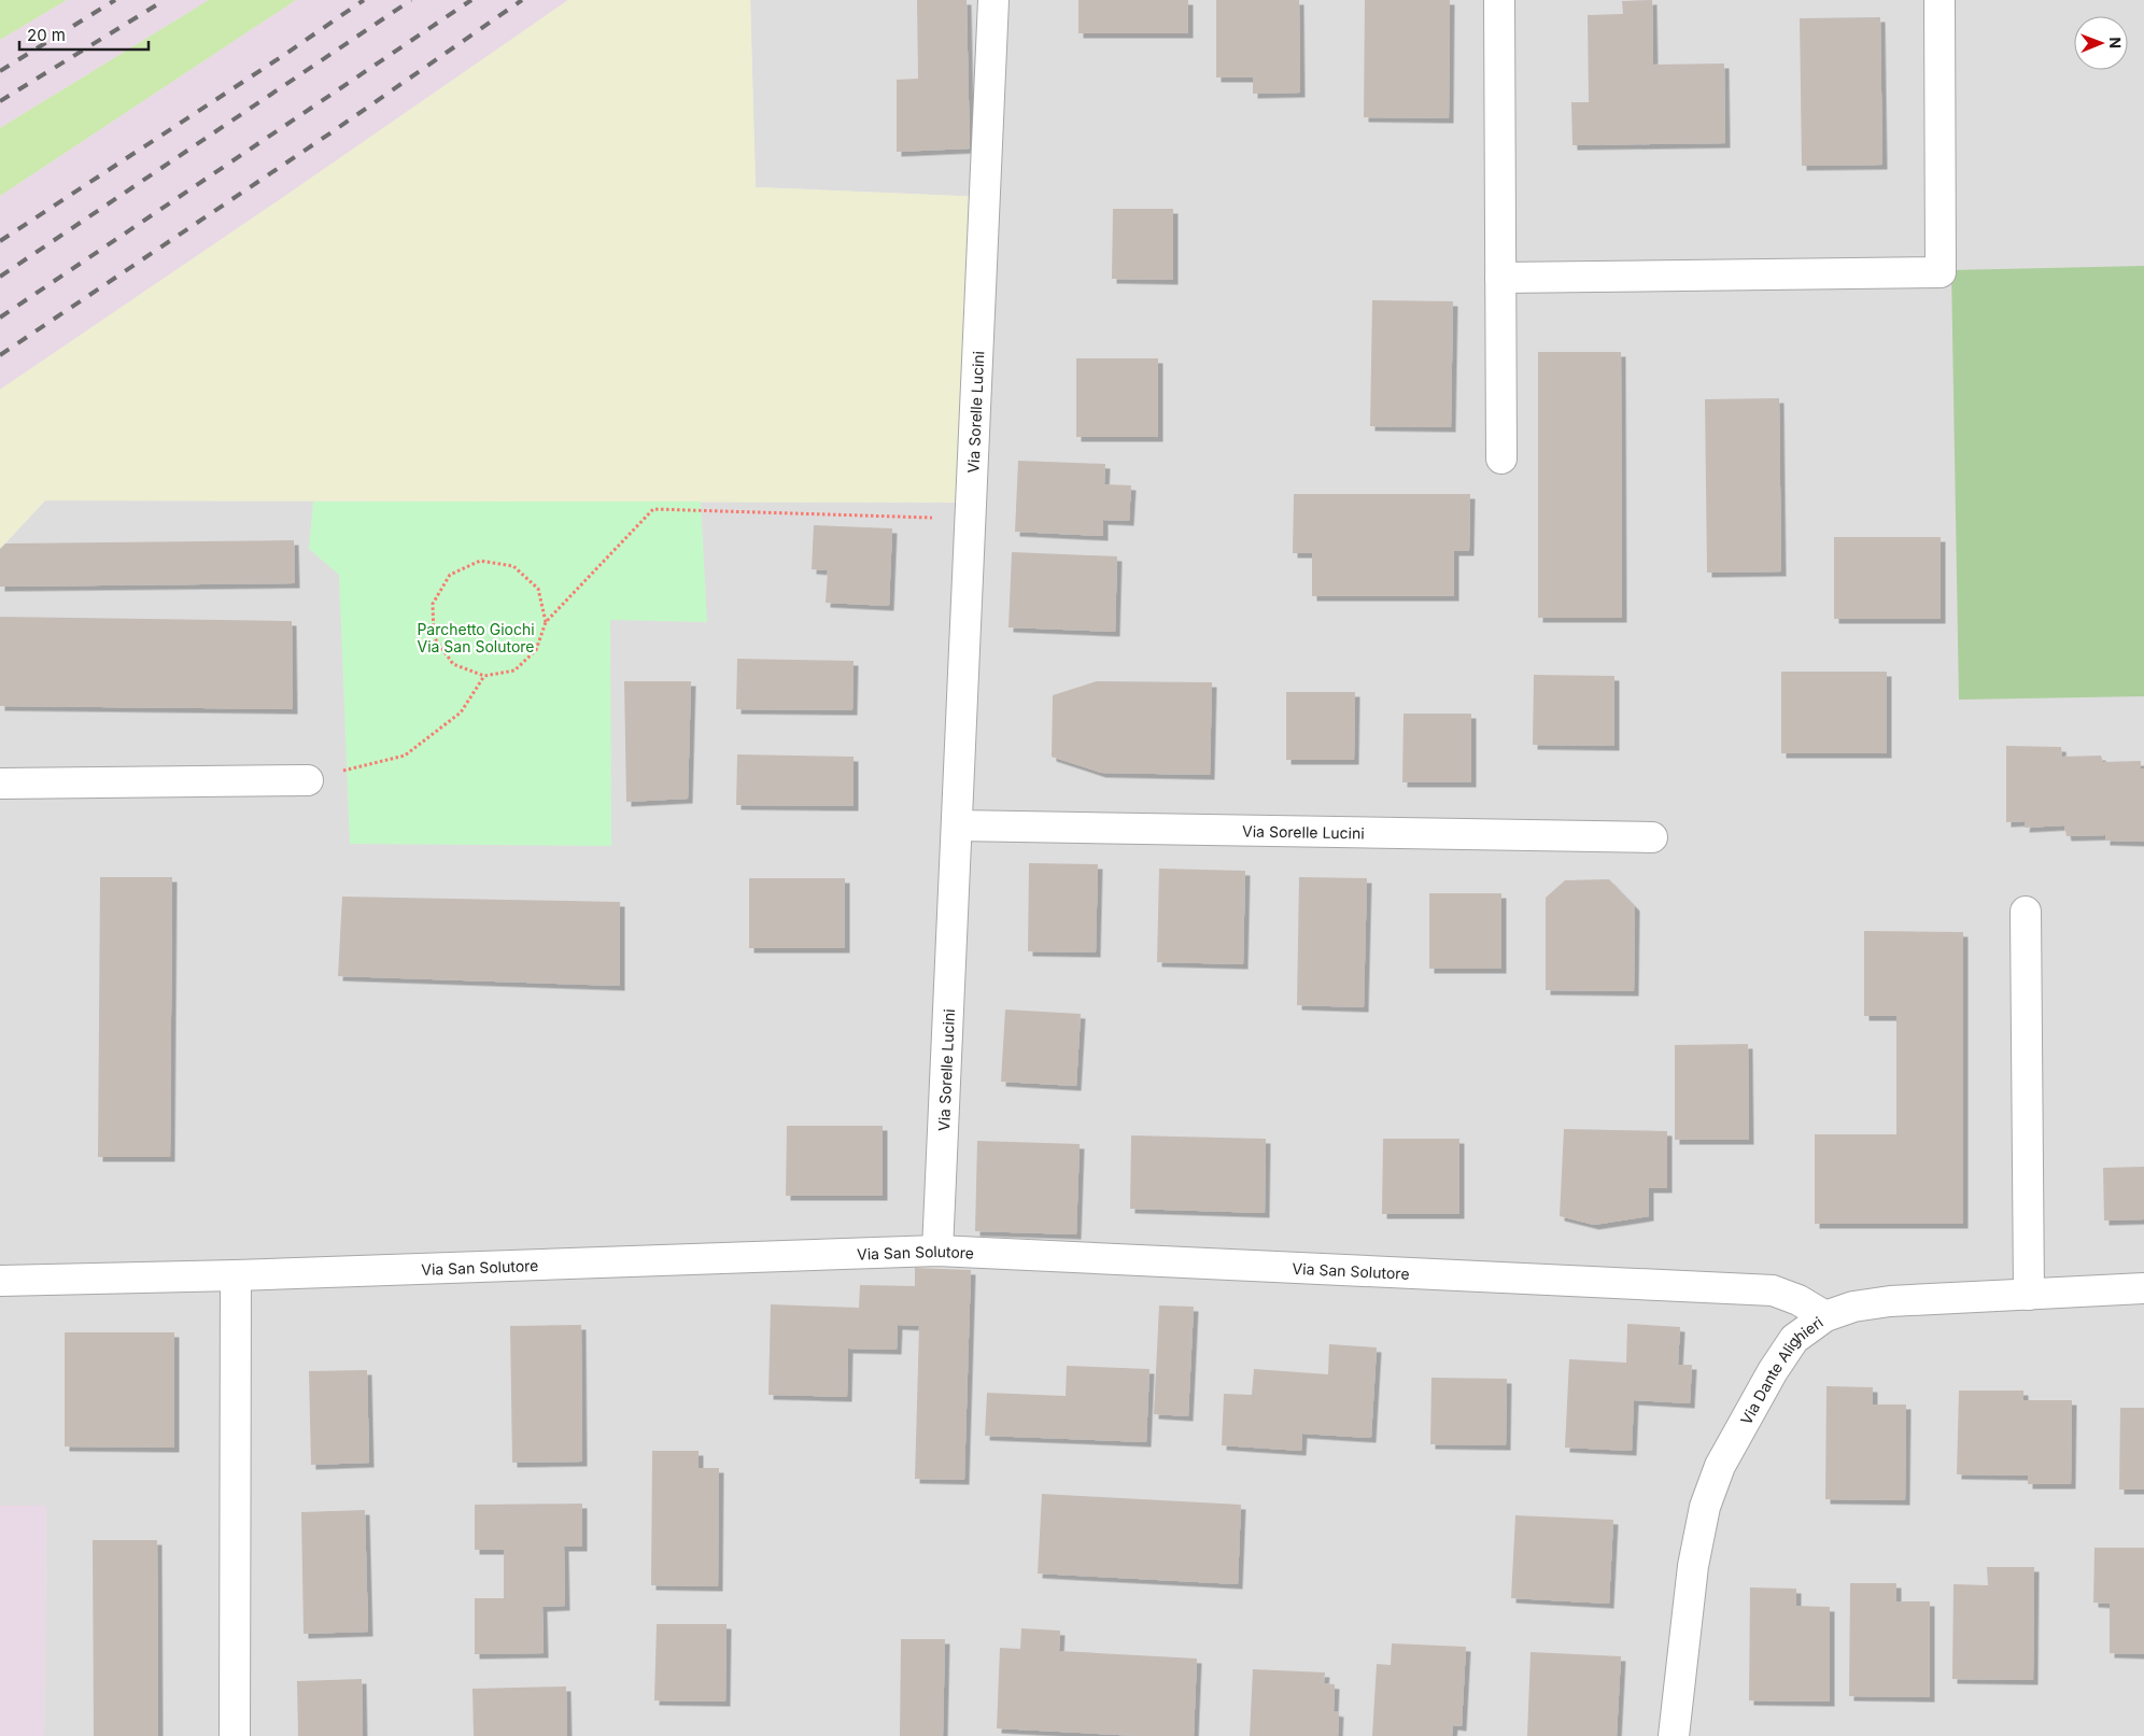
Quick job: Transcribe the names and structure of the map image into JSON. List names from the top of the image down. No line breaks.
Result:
{"streets":{"street":["Via Sorelle Lucini","Via San Solutore","Via Dante Alighieri"]},"crossings":[["Via Sorelle Lucini","Via San Solutore"],["Via San Solutore","Via Dante Alighieri"]],"parks":["Parchetto Giochi Via San Solutore"],"scale_bar":"20 m","north":"right"}
